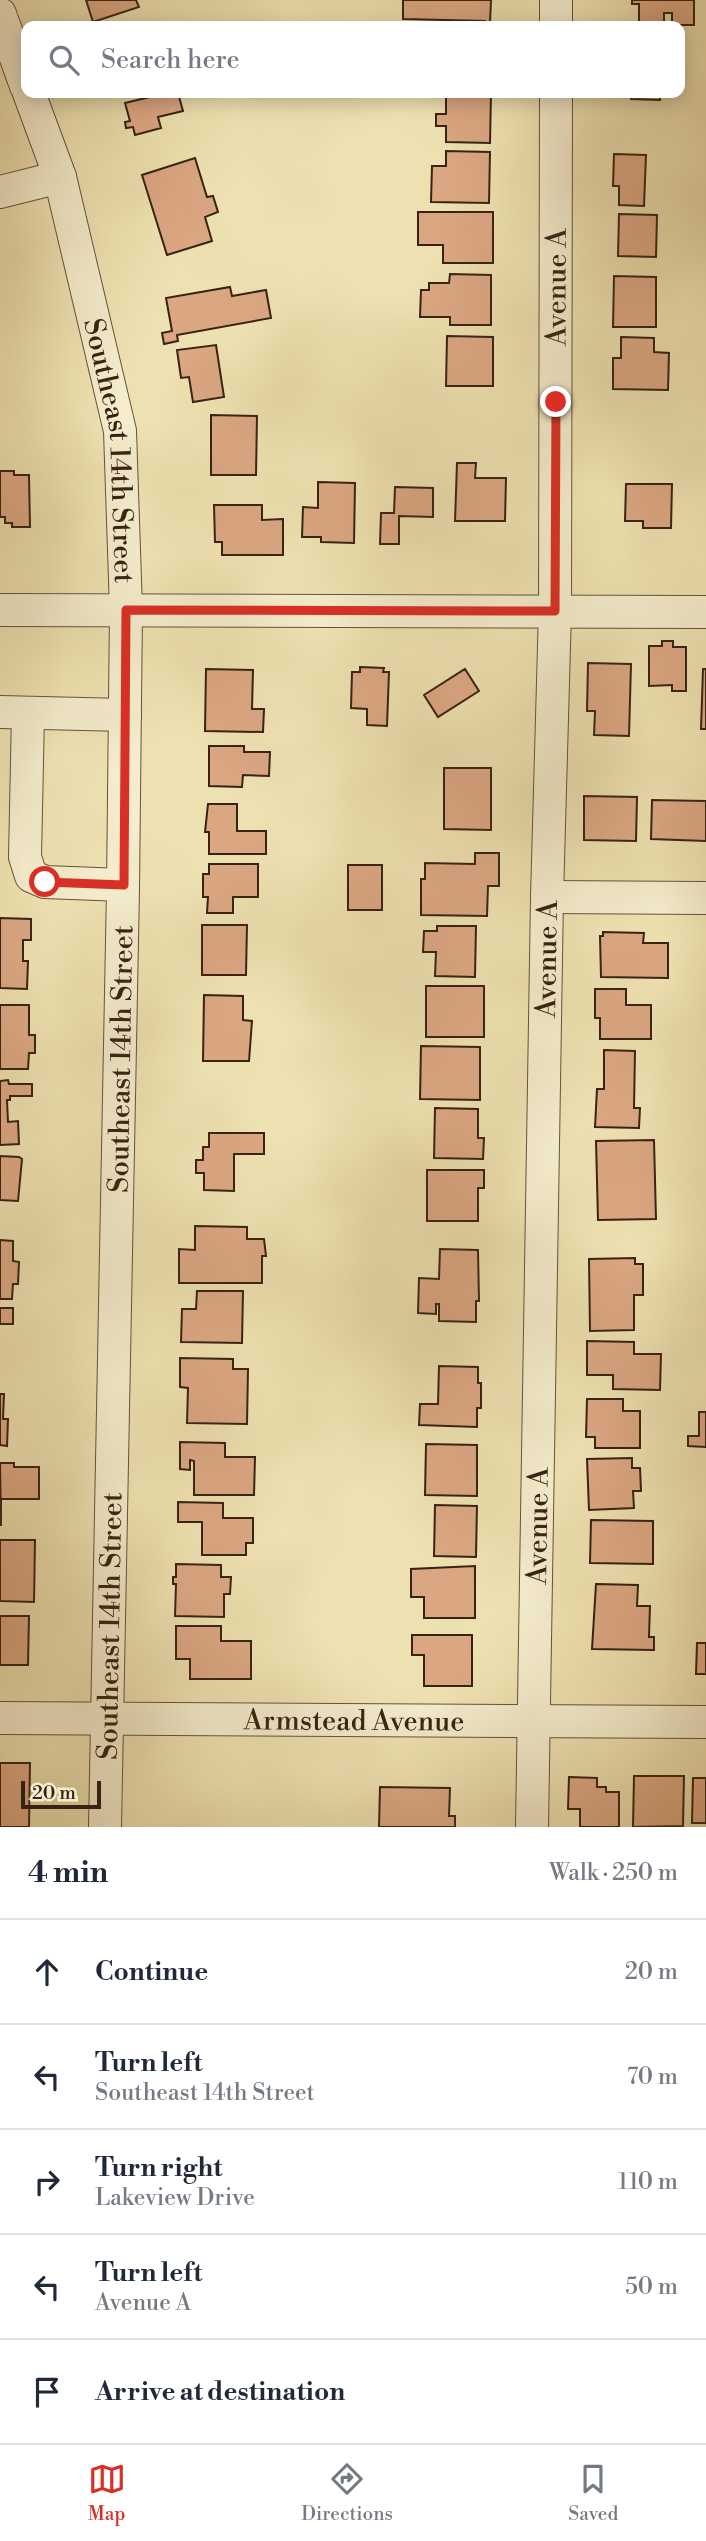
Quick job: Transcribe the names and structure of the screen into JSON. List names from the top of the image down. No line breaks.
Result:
{"streets":{"street":["Avenue A","Southeast 14th Street","Armstead Avenue"]},"crossings":[["Avenue A","Armstead Avenue"],["Southeast 14th Street","Armstead Avenue"]],"scale_bar":"20 m","page":{"search":"Search here","scale":"20 m","heading":["4 min","Walk · 250 m"],"list":[["Continue","20 m"],["Turn left","Southeast 14th Street","70 m"],["Turn right","Lakeview Drive","110 m"],["Turn left","Avenue A","50 m"],"Arrive at destination"],"nav":["Map","Directions","Saved"]}}
